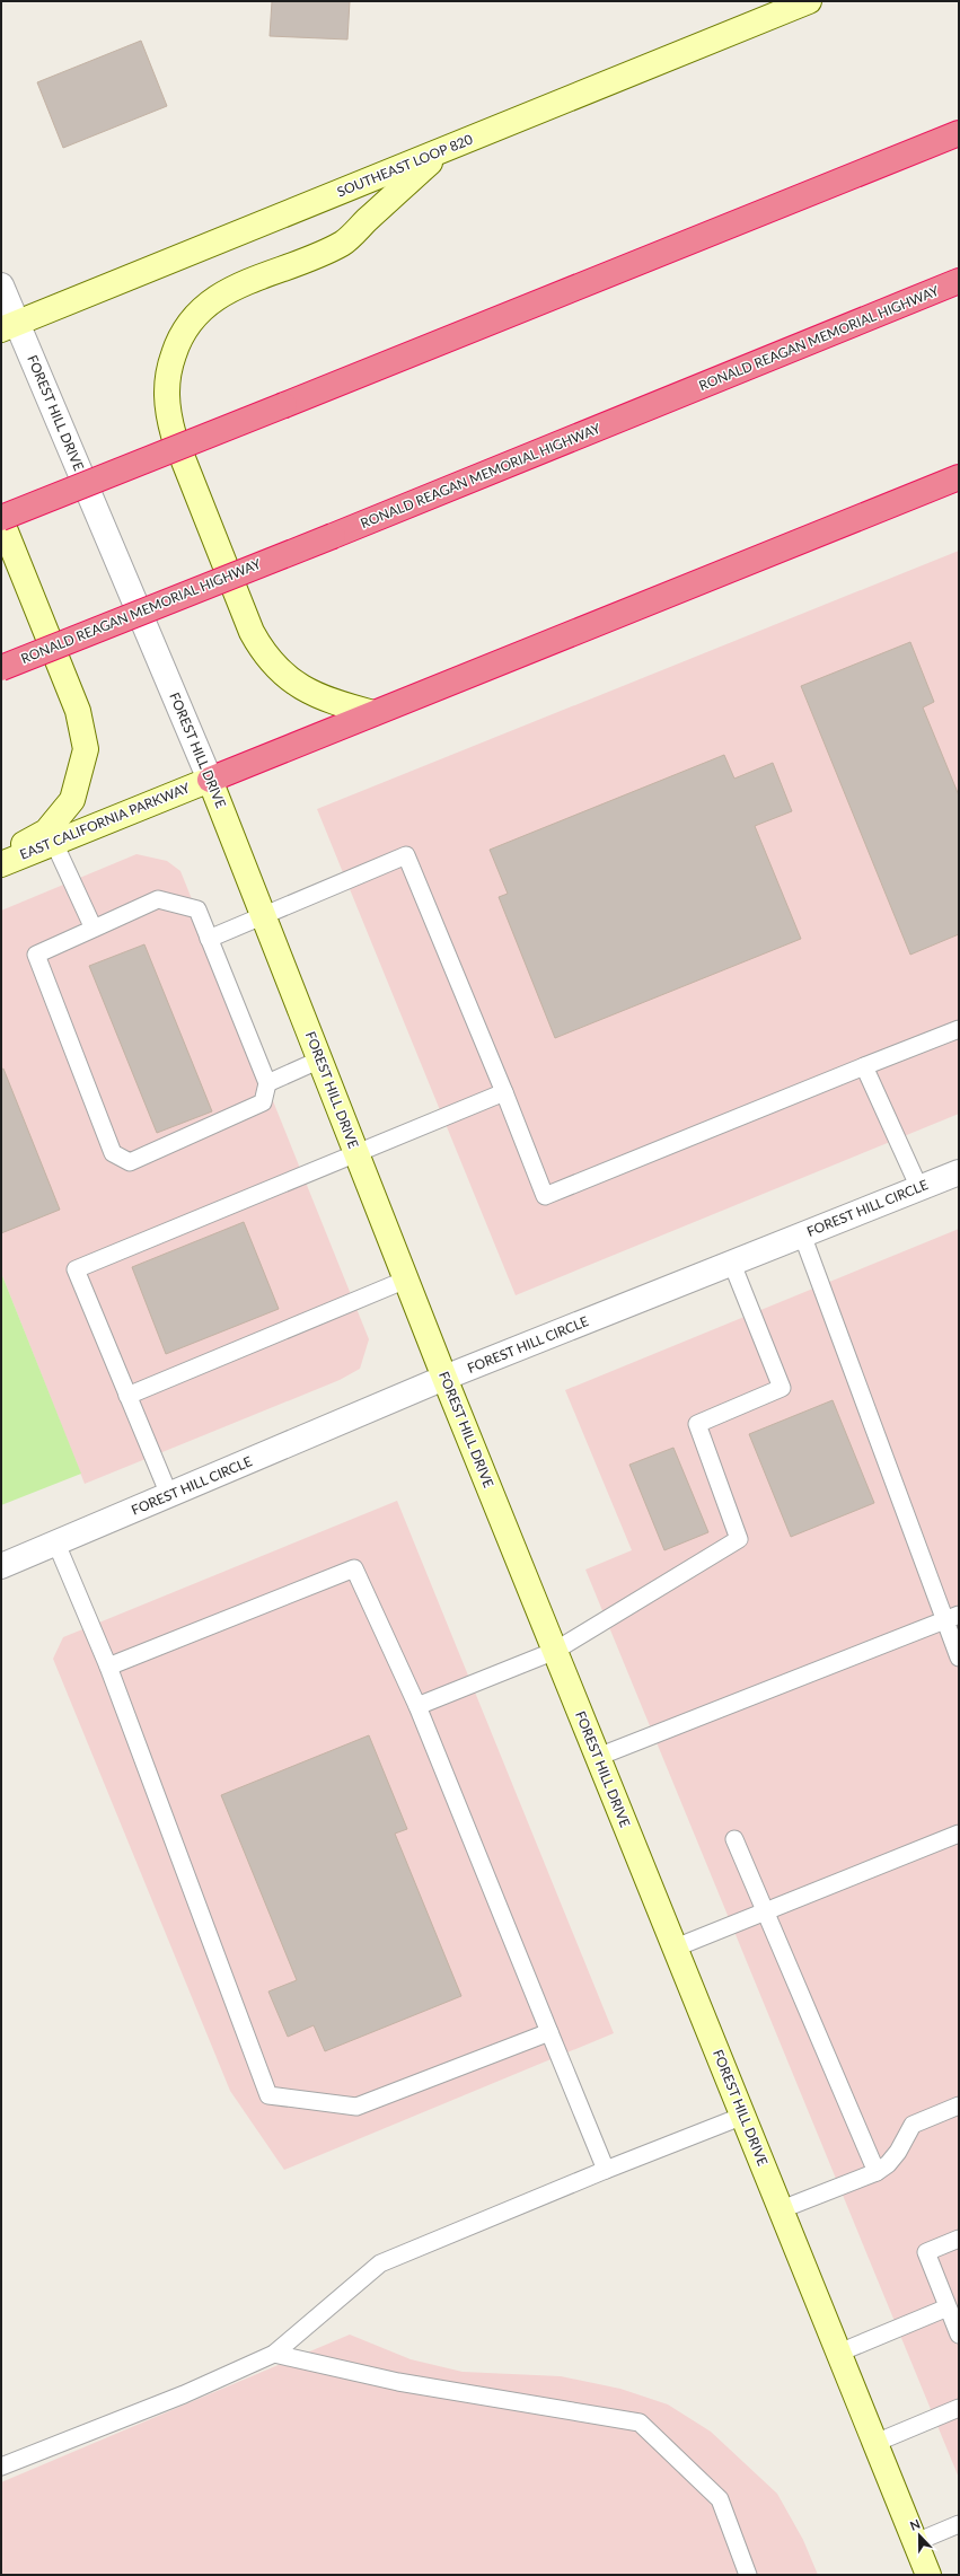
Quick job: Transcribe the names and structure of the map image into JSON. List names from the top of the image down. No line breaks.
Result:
{"streets":{"highway":["RONALD REAGAN MEMORIAL HIGHWAY"],"main road":["SOUTHEAST LOOP 820","FOREST HILL DRIVE","EAST CALIFORNIA PARKWAY"],"street":["FOREST HILL CIRCLE"]},"crossings":[["SOUTHEAST LOOP 820","FOREST HILL DRIVE"],["FOREST HILL DRIVE","EAST CALIFORNIA PARKWAY"],["FOREST HILL DRIVE","FOREST HILL CIRCLE"]],"north":"top"}
